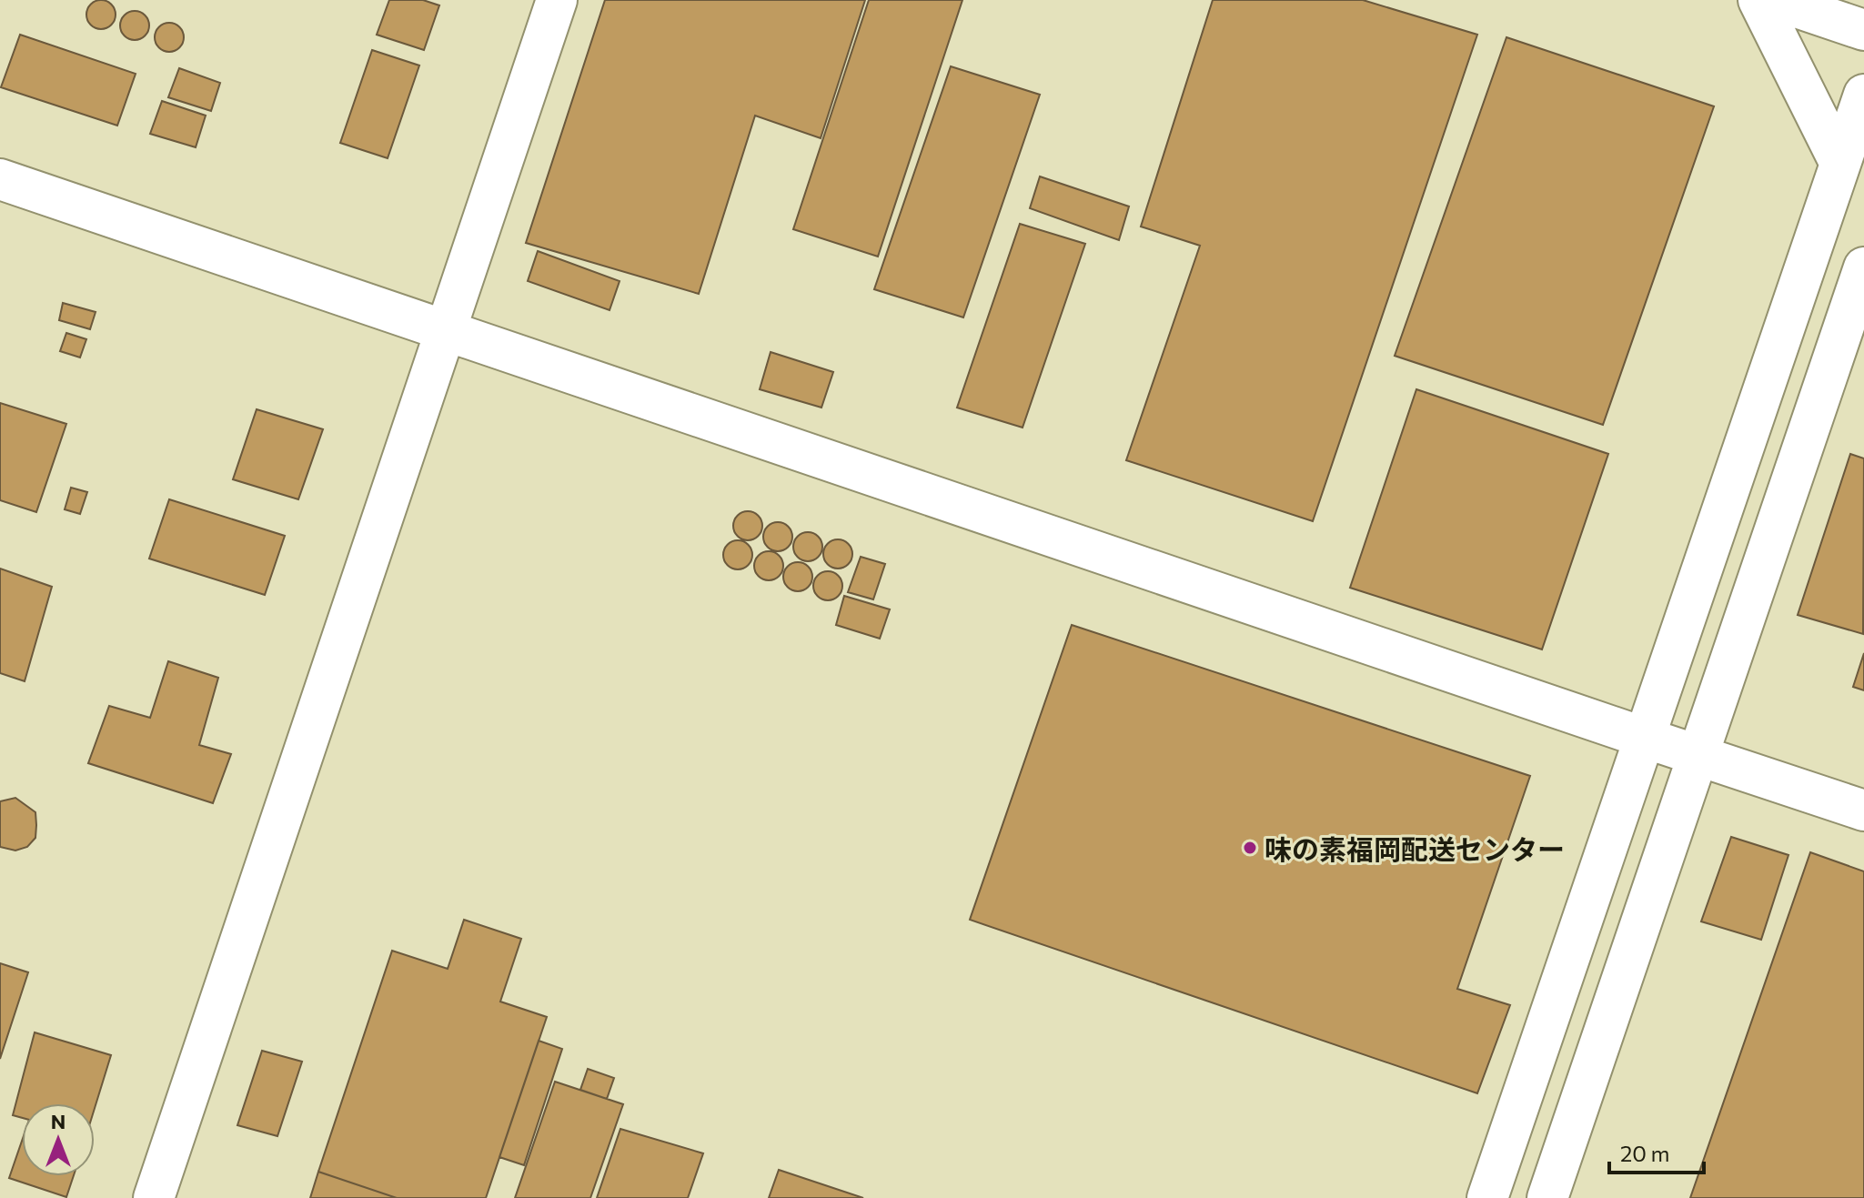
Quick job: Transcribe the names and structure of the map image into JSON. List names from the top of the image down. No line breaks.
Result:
{"places":["味の素福岡配送センター"],"scale_bar":"20 m","north":"top"}
